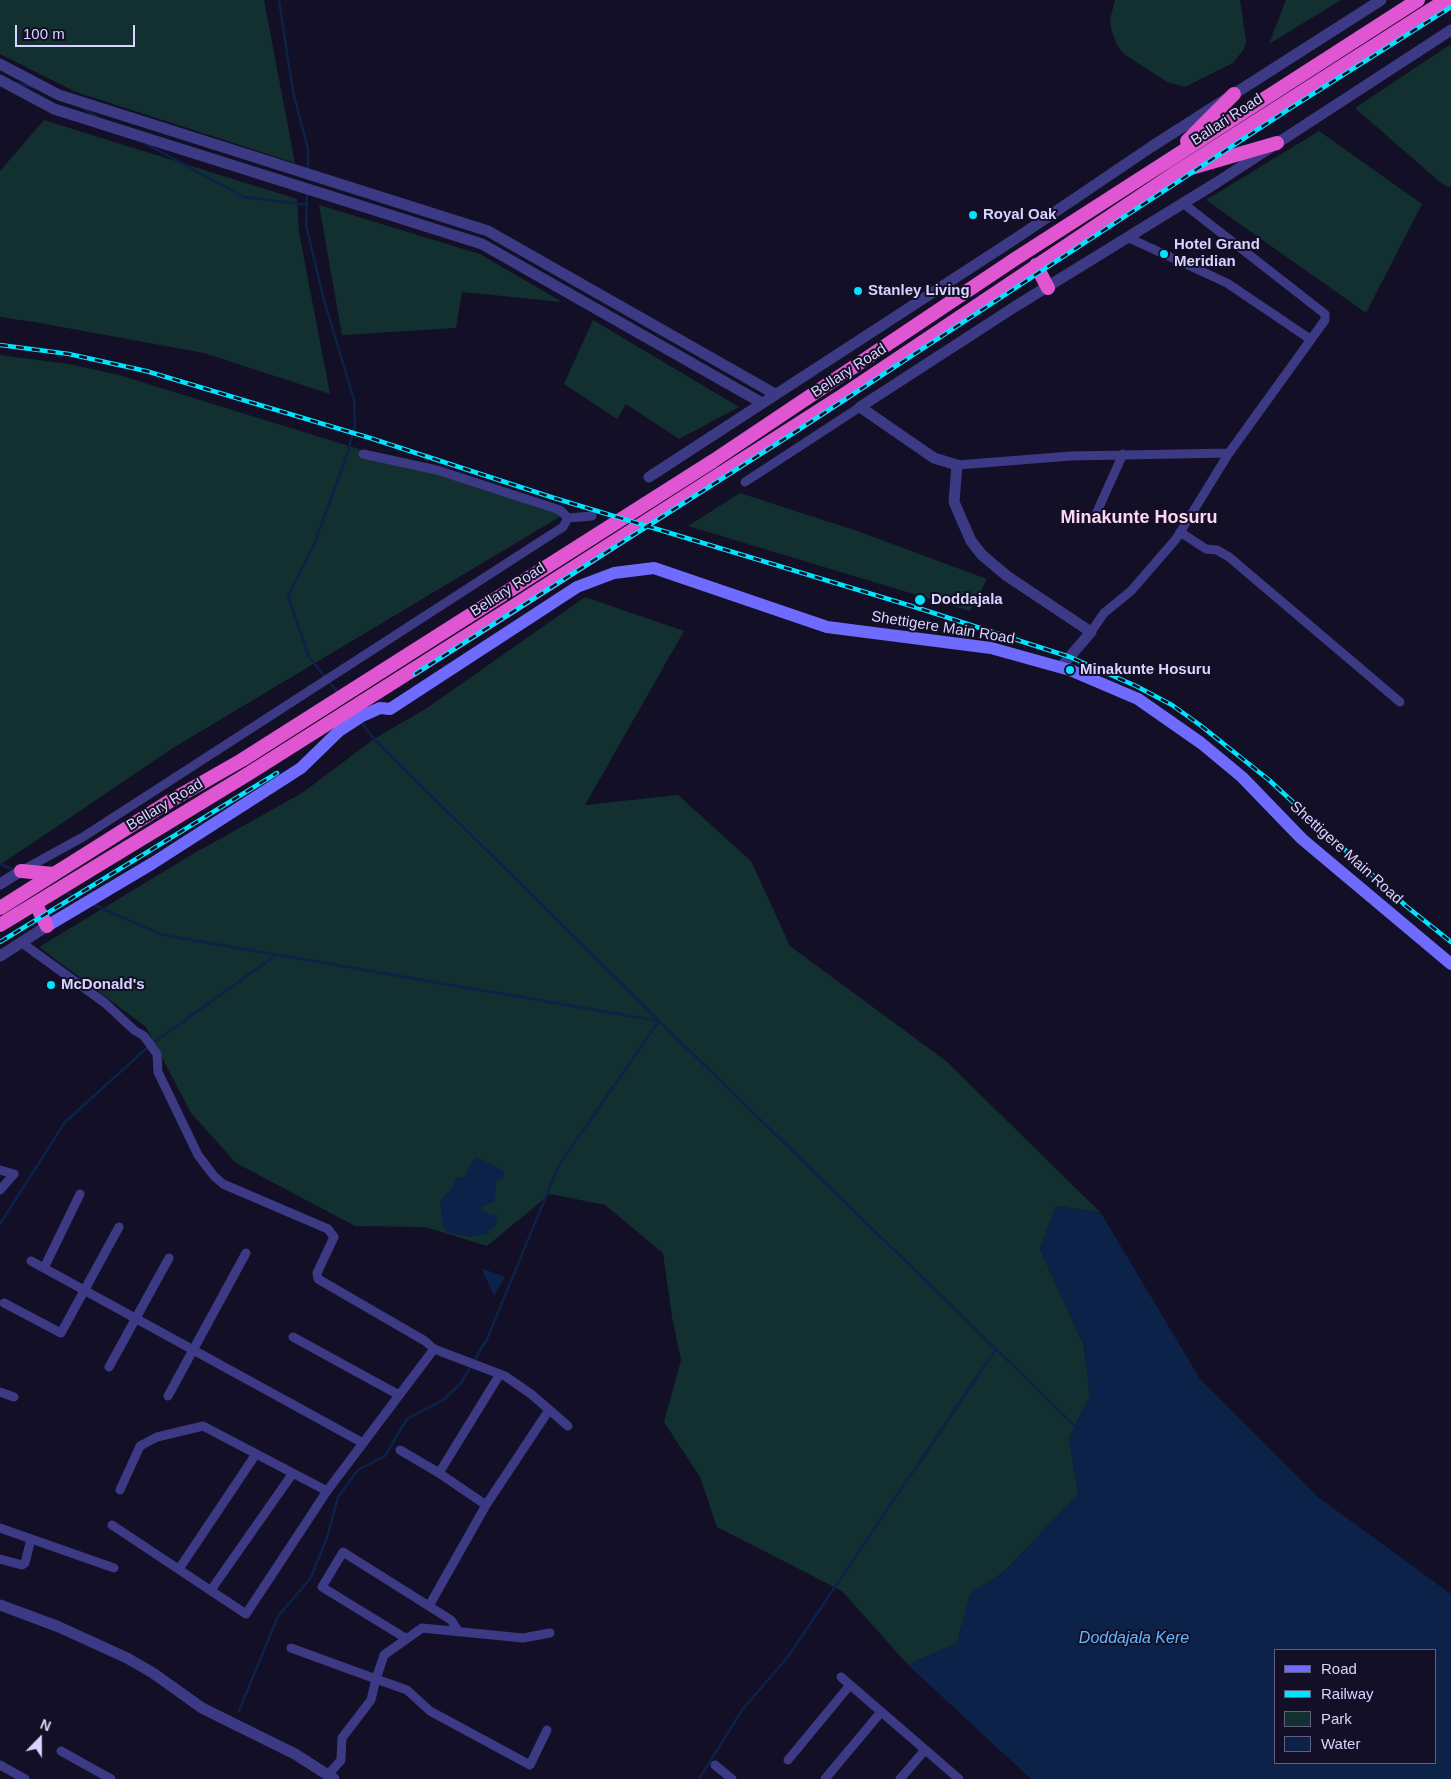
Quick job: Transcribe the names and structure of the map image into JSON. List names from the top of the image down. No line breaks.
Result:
{"streets":{"highway":["Ballari Road","Bellary Road"],"main road":["Shettigere Main Road"]},"crossings":[["Ballari Road","Bellary Road"]],"districts":["Minakunte Hosuru"],"water":["Doddajala Kere"],"places":["Royal Oak","Hotel Grand Meridian","Stanley Living","Doddajala","Minakunte Hosuru","McDonald's"],"legend":["Road","Railway","Park","Water"],"scale_bar":"100 m","north":"top"}
